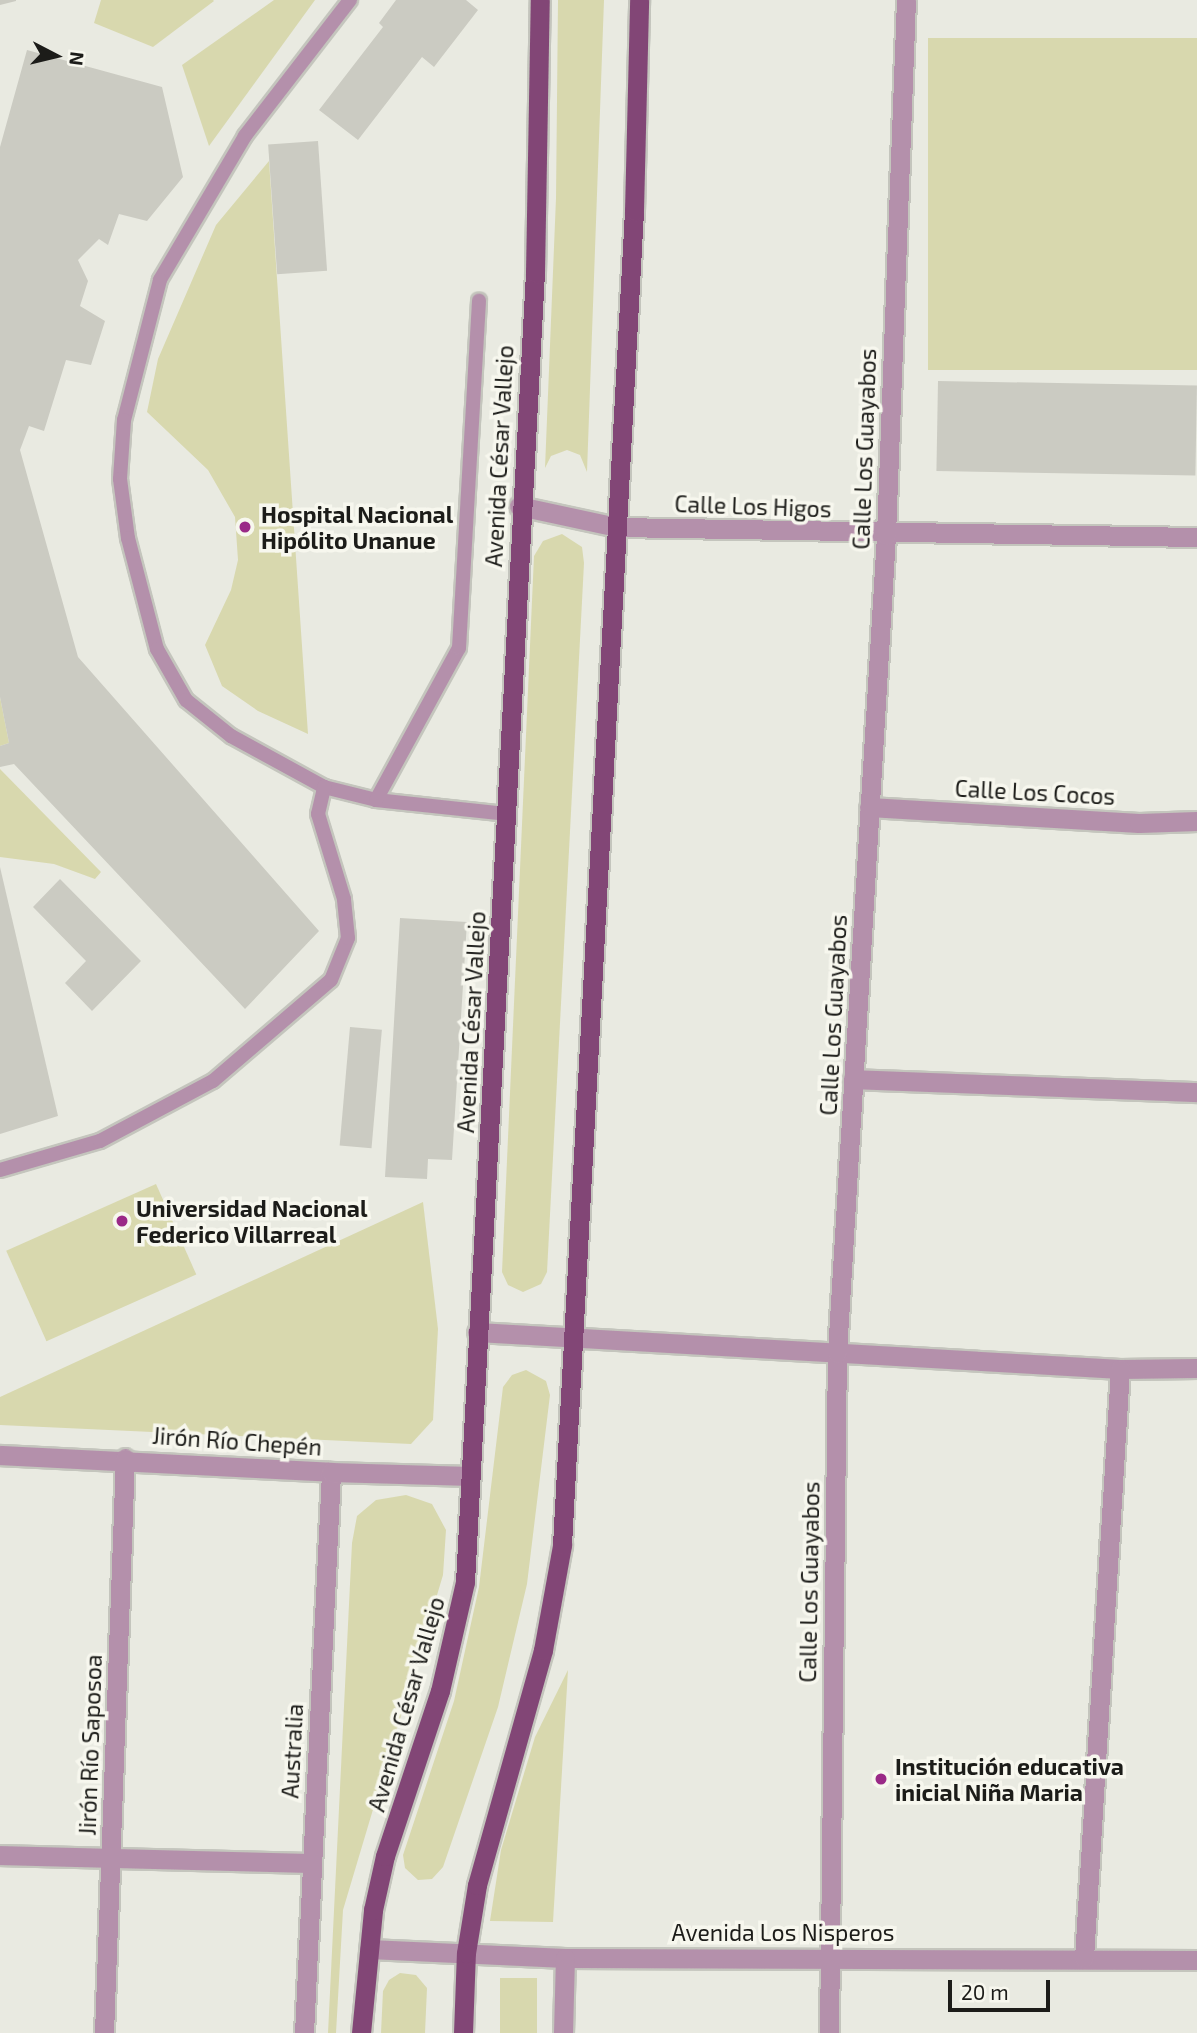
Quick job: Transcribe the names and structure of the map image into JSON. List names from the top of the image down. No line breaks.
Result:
{"streets":{"main road":["Avenida César Vallejo"],"street":["Calle Los Guayabos","Calle Los Higos","Calle Los Cocos","Jirón Río Chepén","Jirón Río Saposoa","Australia","Avenida Los Nisperos"]},"crossings":[["Calle Los Guayabos","Calle Los Higos"],["Calle Los Guayabos","Calle Los Cocos"],["Calle Los Guayabos","Avenida Los Nisperos"],["Avenida César Vallejo","Calle Los Higos"],["Avenida César Vallejo","Jirón Río Chepén"],["Avenida César Vallejo","Avenida Los Nisperos"],["Jirón Río Chepén","Jirón Río Saposoa"],["Jirón Río Chepén","Australia"]],"places":["Hospital Nacional Hipólito Unanue","Universidad Nacional Federico Villarreal","Institución educativa inicial Niña Maria"],"scale_bar":"20 m","north":"right"}
